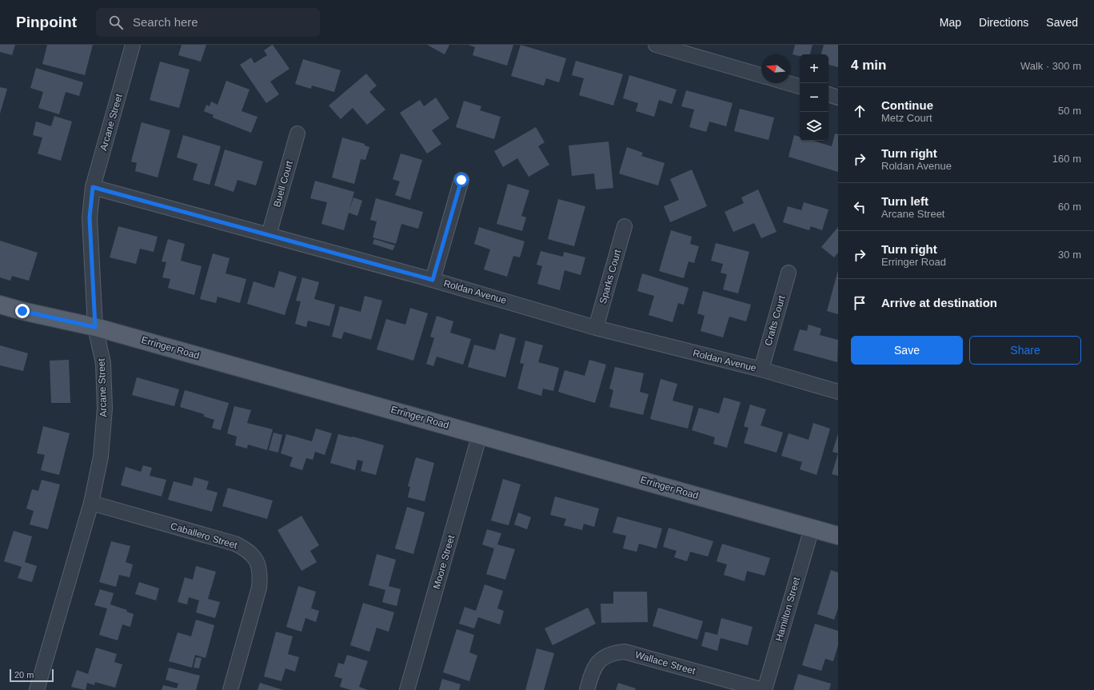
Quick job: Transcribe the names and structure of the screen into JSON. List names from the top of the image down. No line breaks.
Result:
{"streets":{"main road":["Erringer Road"],"street":["Arcane Street","Buell Court","Sparks Court","Roldan Avenue","Crafts Court","Caballero Street","Moore Street","Hamilton Street","Wallace Street"]},"crossings":[["Arcane Street","Roldan Avenue"],["Arcane Street","Erringer Road"],["Arcane Street","Caballero Street"],["Buell Court","Roldan Avenue"],["Sparks Court","Roldan Avenue"],["Roldan Avenue","Crafts Court"],["Erringer Road","Moore Street"],["Erringer Road","Hamilton Street"],["Hamilton Street","Wallace Street"]],"scale_bar":"20 m","north":"left","page":{"header":"Pinpoint","search":"Search here","nav":["Map","Directions","Saved"],"heading":["4 min","Walk · 300 m"],"map_buttons":["+","−"],"list":[["Continue","Metz Court","50 m"],["Turn right","Roldan Avenue","160 m"],["Turn left","Arcane Street","60 m"],["Turn right","Erringer Road","30 m"],"Arrive at destination"],"buttons":["Save","Share"],"scale":"20 m"}}
